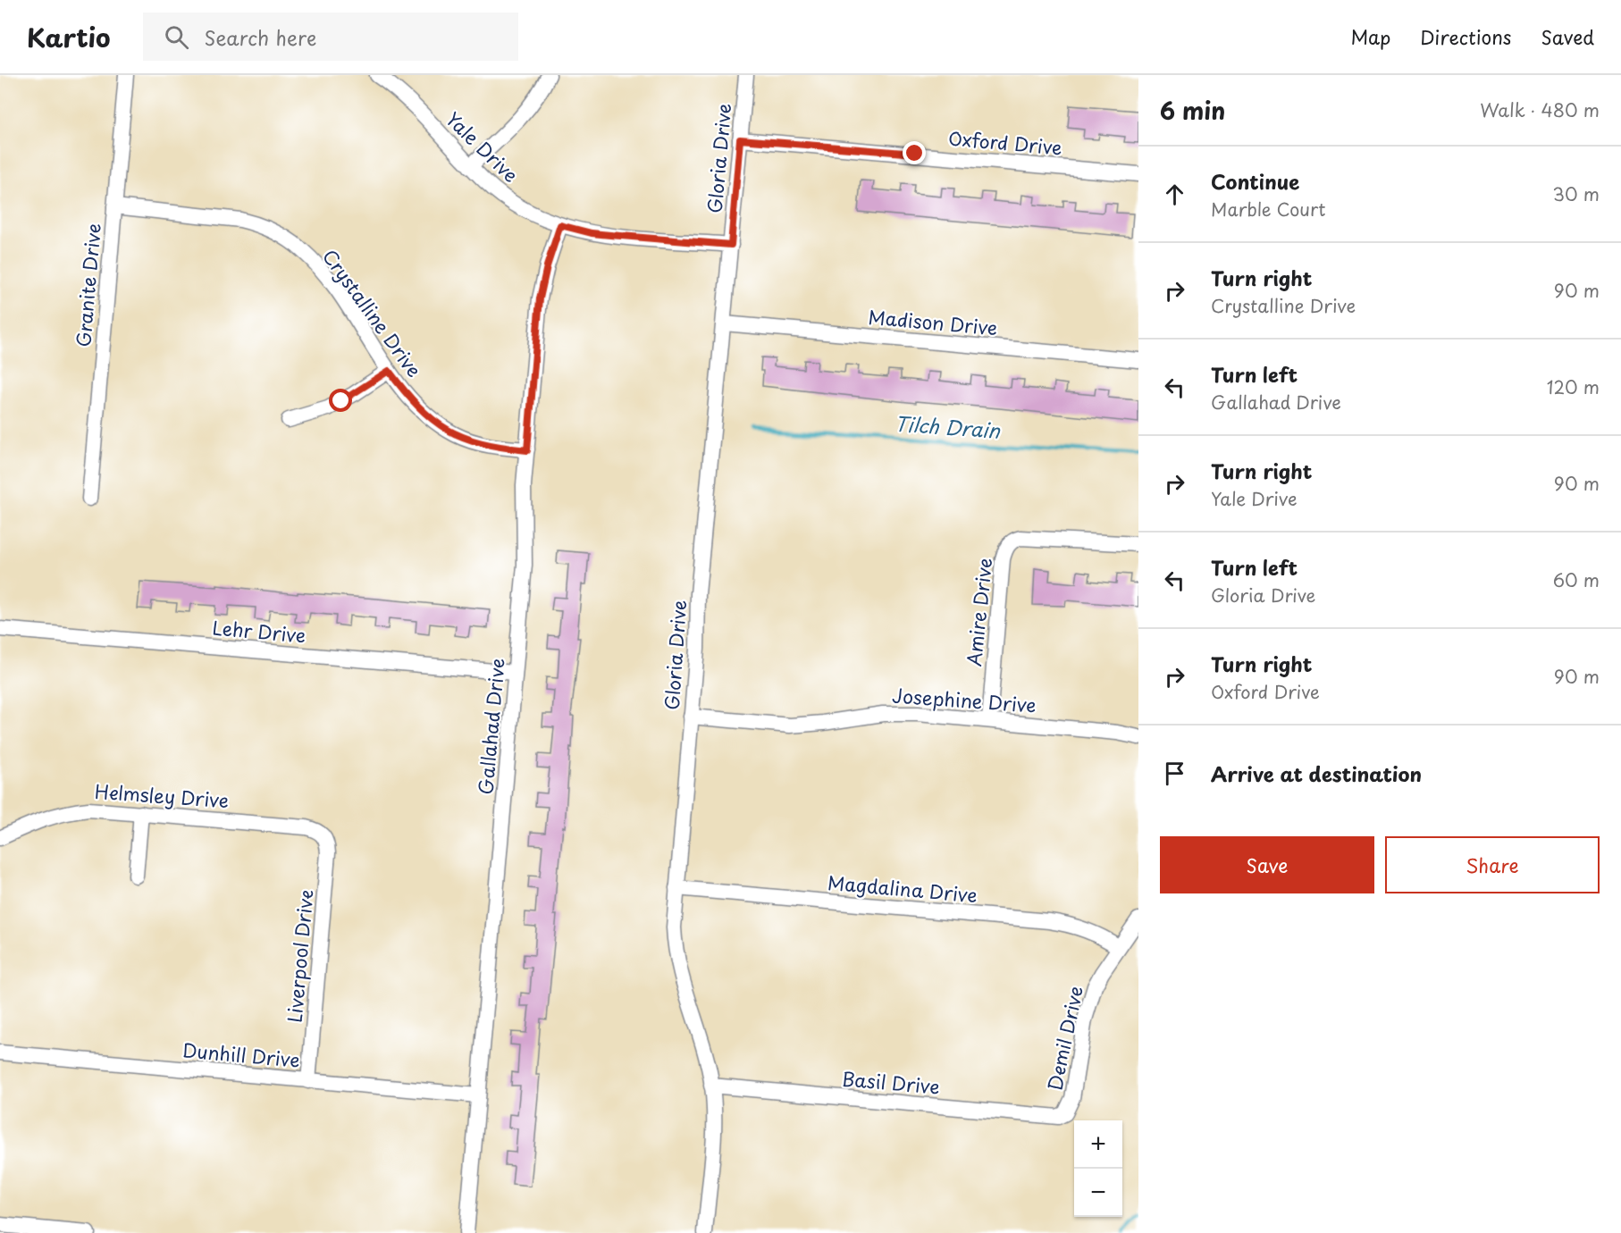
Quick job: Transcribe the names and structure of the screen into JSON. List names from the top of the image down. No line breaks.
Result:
{"streets":{"street":["Oxford Drive","Yale Drive","Gloria Drive","Granite Drive","Crystalline Drive","Madison Drive","Amire Drive","Lehr Drive","Josephine Drive","Gallahad Drive","Helmsley Drive","Magdalina Drive","Liverpool Drive","Demil Drive","Dunhill Drive","Basil Drive"]},"crossings":[["Oxford Drive","Gloria Drive"],["Yale Drive","Gloria Drive"],["Yale Drive","Gallahad Drive"],["Gloria Drive","Madison Drive"],["Gloria Drive","Josephine Drive"],["Gloria Drive","Magdalina Drive"],["Gloria Drive","Basil Drive"],["Granite Drive","Crystalline Drive"],["Crystalline Drive","Gallahad Drive"],["Amire Drive","Josephine Drive"],["Lehr Drive","Gallahad Drive"],["Gallahad Drive","Dunhill Drive"],["Helmsley Drive","Liverpool Drive"],["Magdalina Drive","Demil Drive"],["Liverpool Drive","Dunhill Drive"],["Demil Drive","Basil Drive"]],"water":["Tilch Drain"],"page":{"header":"Kartio","search":"Search here","nav":["Map","Directions","Saved"],"heading":["6 min","Walk · 480 m"],"list":[["Continue","Marble Court","30 m"],["Turn right","Crystalline Drive","90 m"],["Turn left","Gallahad Drive","120 m"],["Turn right","Yale Drive","90 m"],["Turn left","Gloria Drive","60 m"],["Turn right","Oxford Drive","90 m"],"Arrive at destination"],"buttons":["Save","Share"],"map_buttons":["+","−"]}}
